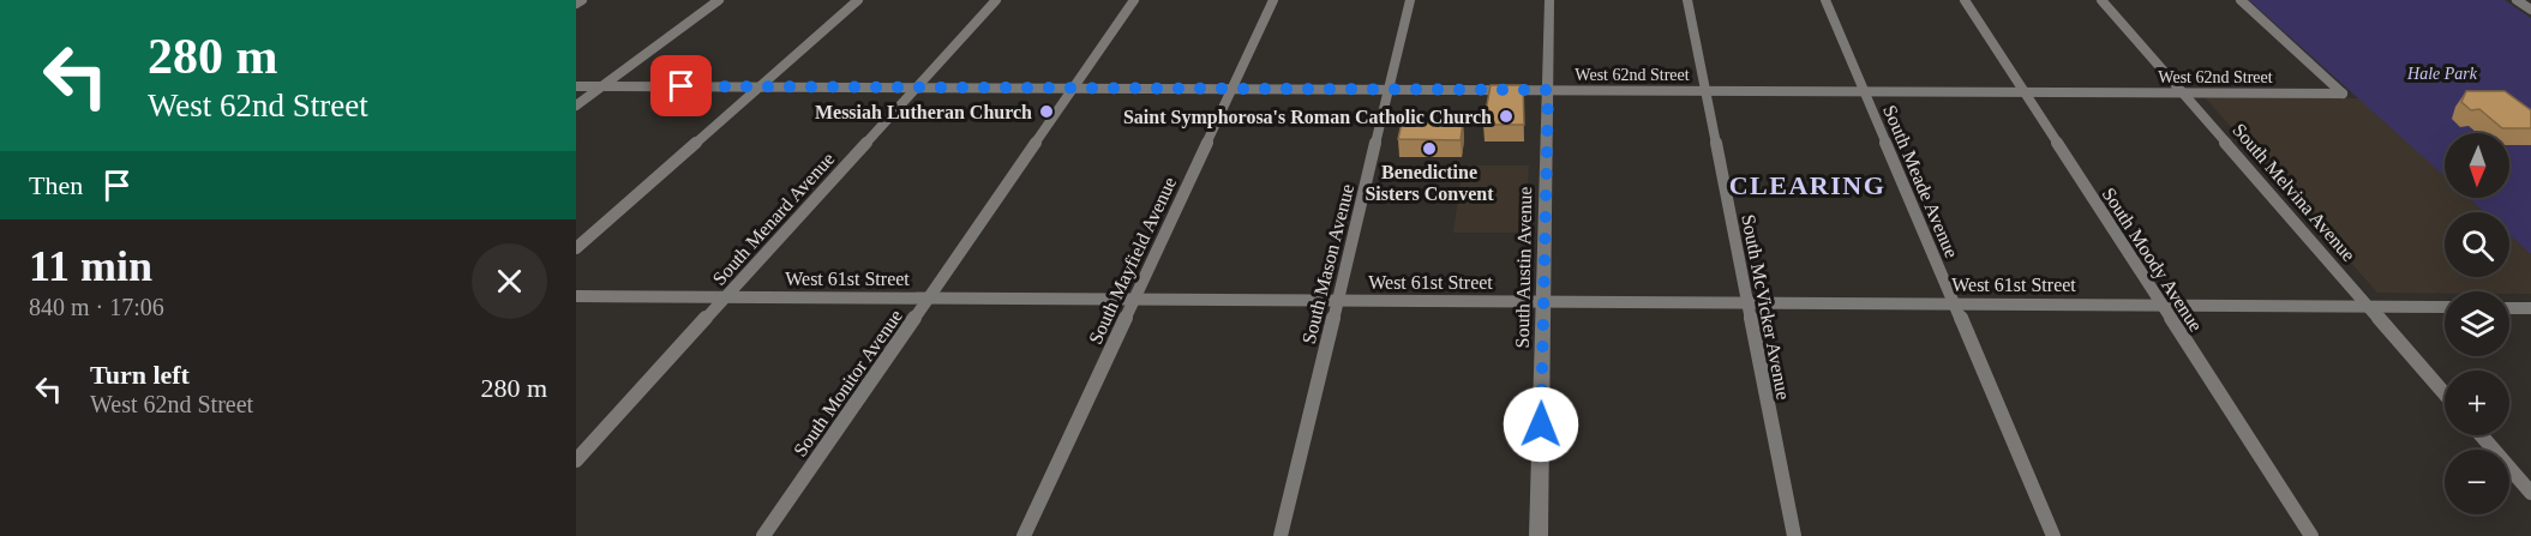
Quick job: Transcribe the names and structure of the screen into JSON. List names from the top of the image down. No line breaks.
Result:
{"streets":{"street":["West 62nd Street","South Meade Avenue","South Melvina Avenue","South Menard Avenue","South Moody Avenue","South Mayfield Avenue","South Mason Avenue","South Austin Avenue","West 61st Street","South McVicker Avenue","South Monitor Avenue"]},"crossings":[["West 62nd Street","South Meade Avenue"],["West 62nd Street","South Melvina Avenue"],["West 62nd Street","South Menard Avenue"],["West 62nd Street","South Moody Avenue"],["West 62nd Street","South Mayfield Avenue"],["West 62nd Street","South Mason Avenue"],["West 62nd Street","South Austin Avenue"],["West 62nd Street","South McVicker Avenue"],["West 62nd Street","South Monitor Avenue"],["South Meade Avenue","West 61st Street"],["South Melvina Avenue","West 61st Street"],["South Menard Avenue","West 61st Street"],["South Moody Avenue","West 61st Street"],["South Mayfield Avenue","West 61st Street"],["South Mason Avenue","West 61st Street"],["South Austin Avenue","West 61st Street"],["West 61st Street","South McVicker Avenue"],["West 61st Street","South Monitor Avenue"]],"districts":["CLEARING"],"parks":["Hale Park"],"places":["Messiah Lutheran Church","Saint Symphorosa's Roman Catholic Church","Benedictine Sisters Convent"],"north":"bottom","page":{"turn":["280 m","West 62nd Street"],"map_buttons":["+","−"],"then":"Then","heading":["11 min","840 m · 17:06"],"list":[{"name":"Turn left","note":"West 62nd Street","value":"280 m"}]}}
